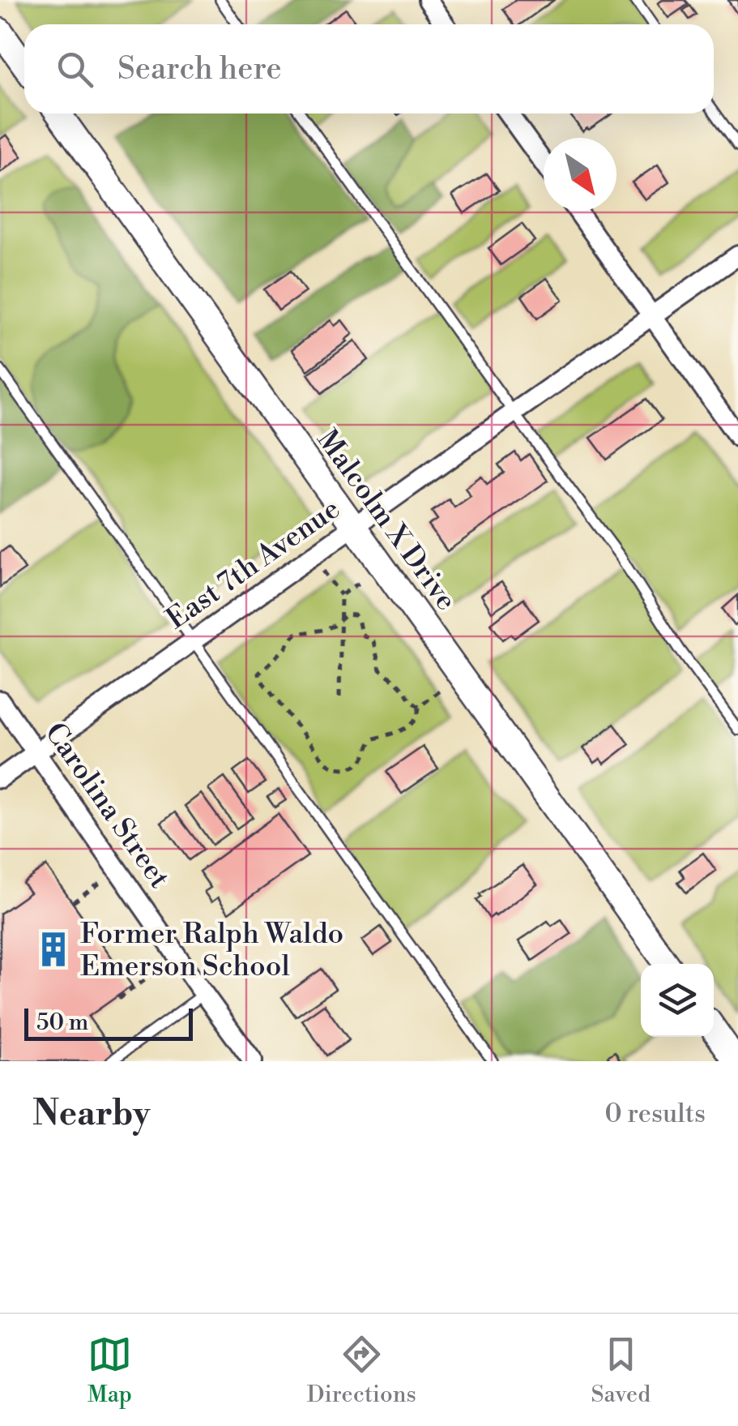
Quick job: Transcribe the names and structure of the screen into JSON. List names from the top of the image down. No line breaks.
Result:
{"streets":{"street":["Malcolm X Drive","East 7th Avenue","Carolina Street"]},"crossings":[["Malcolm X Drive","East 7th Avenue"],["East 7th Avenue","Carolina Street"]],"places":{"building":["Former Ralph Waldo Emerson School"]},"scale_bar":"50 m","north":"bottom right","page":{"search":"Search here","scale":"50 m","heading":["Nearby","0 results"],"nav":["Map","Directions","Saved"]}}
